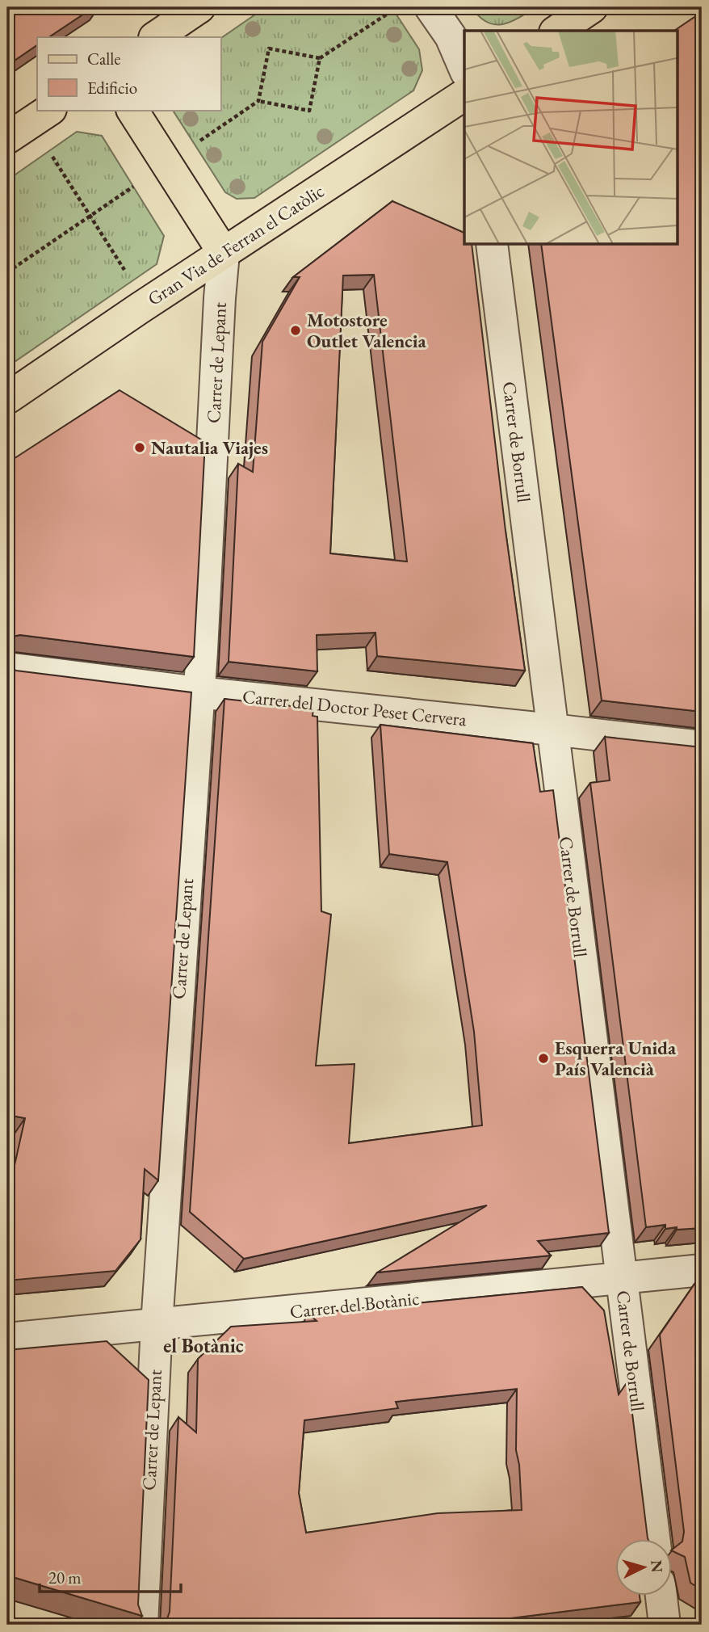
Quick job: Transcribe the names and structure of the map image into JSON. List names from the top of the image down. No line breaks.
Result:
{"streets":{"main road":["Gran Via de Ferran el Catòlic"],"street":["Carrer de Lepant","Carrer de Borrull","Carrer del Doctor Peset Cervera","Carrer del Botànic"]},"crossings":[["Gran Via de Ferran el Catòlic","Carrer de Lepant"],["Carrer de Lepant","Carrer del Doctor Peset Cervera"],["Carrer de Lepant","Carrer del Botànic"],["Carrer de Borrull","Carrer del Doctor Peset Cervera"],["Carrer de Borrull","Carrer del Botànic"]],"districts":["el Botànic"],"places":["Motostore Outlet Valencia","Nautalia Viajes","Esquerra Unida País Valencià"],"legend":["Calle","Edificio"],"scale_bar":"20 m","north":"right"}
